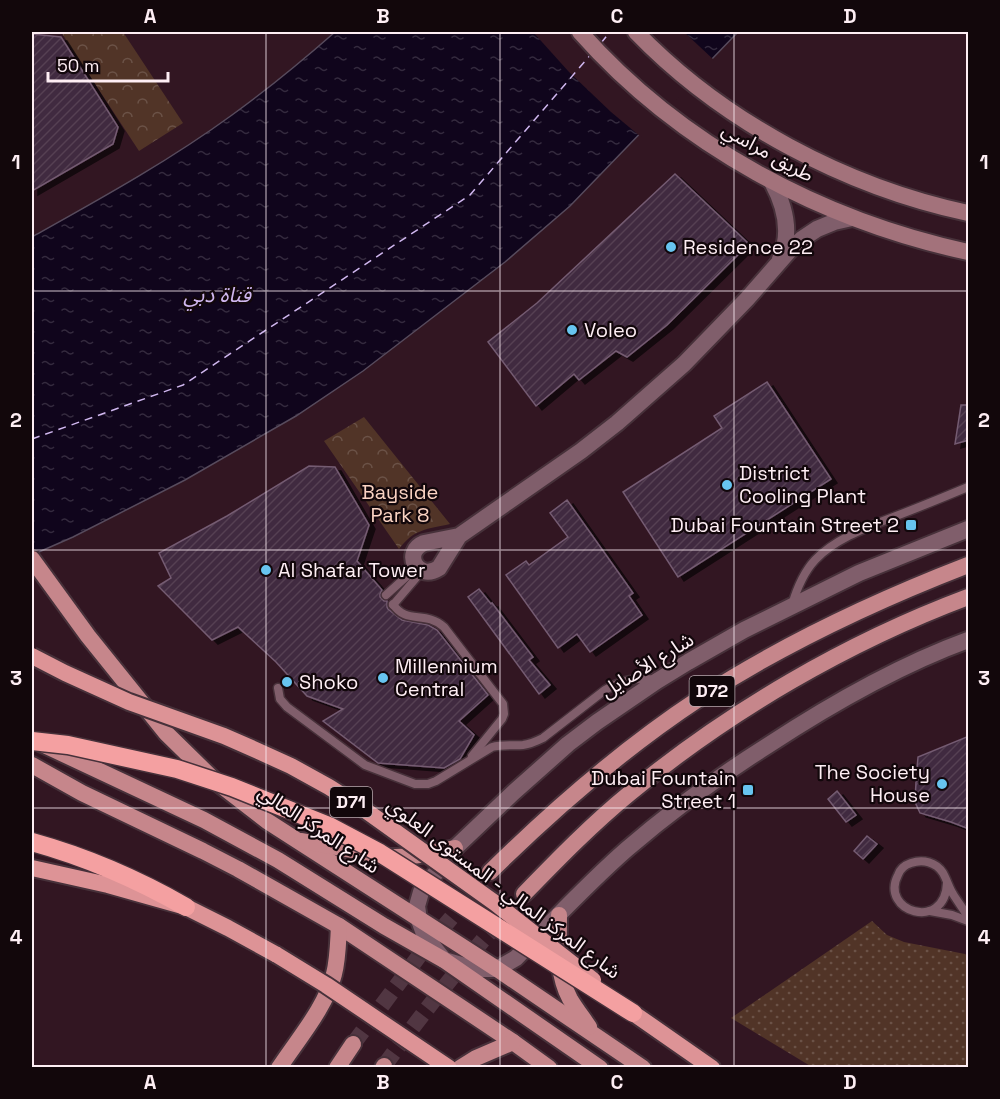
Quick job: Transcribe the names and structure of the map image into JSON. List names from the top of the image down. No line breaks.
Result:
{"streets":{"highway":["D71","شارع المركز المالي - المستوى العلوي"],"main road":["طريق مراسي","D72","شارع المركز المالي"],"street":["شارع الأصايل"]},"crossings":[["شارع الأصايل","شارع المركز المالي"]],"water":["قناة دبي"],"parks":["Bayside Park 8"],"places":{"other":["Residence 22","Voleo","District Cooling Plant","Al Shafar Tower","Millennium Central","Shoko","The Society House"],"transit":["Dubai Fountain Street 2","Dubai Fountain Street 1"]},"scale_bar":"50 m","grid":{"columns":["A","B","C","D"],"rows":["1","2","3","4"]}}
